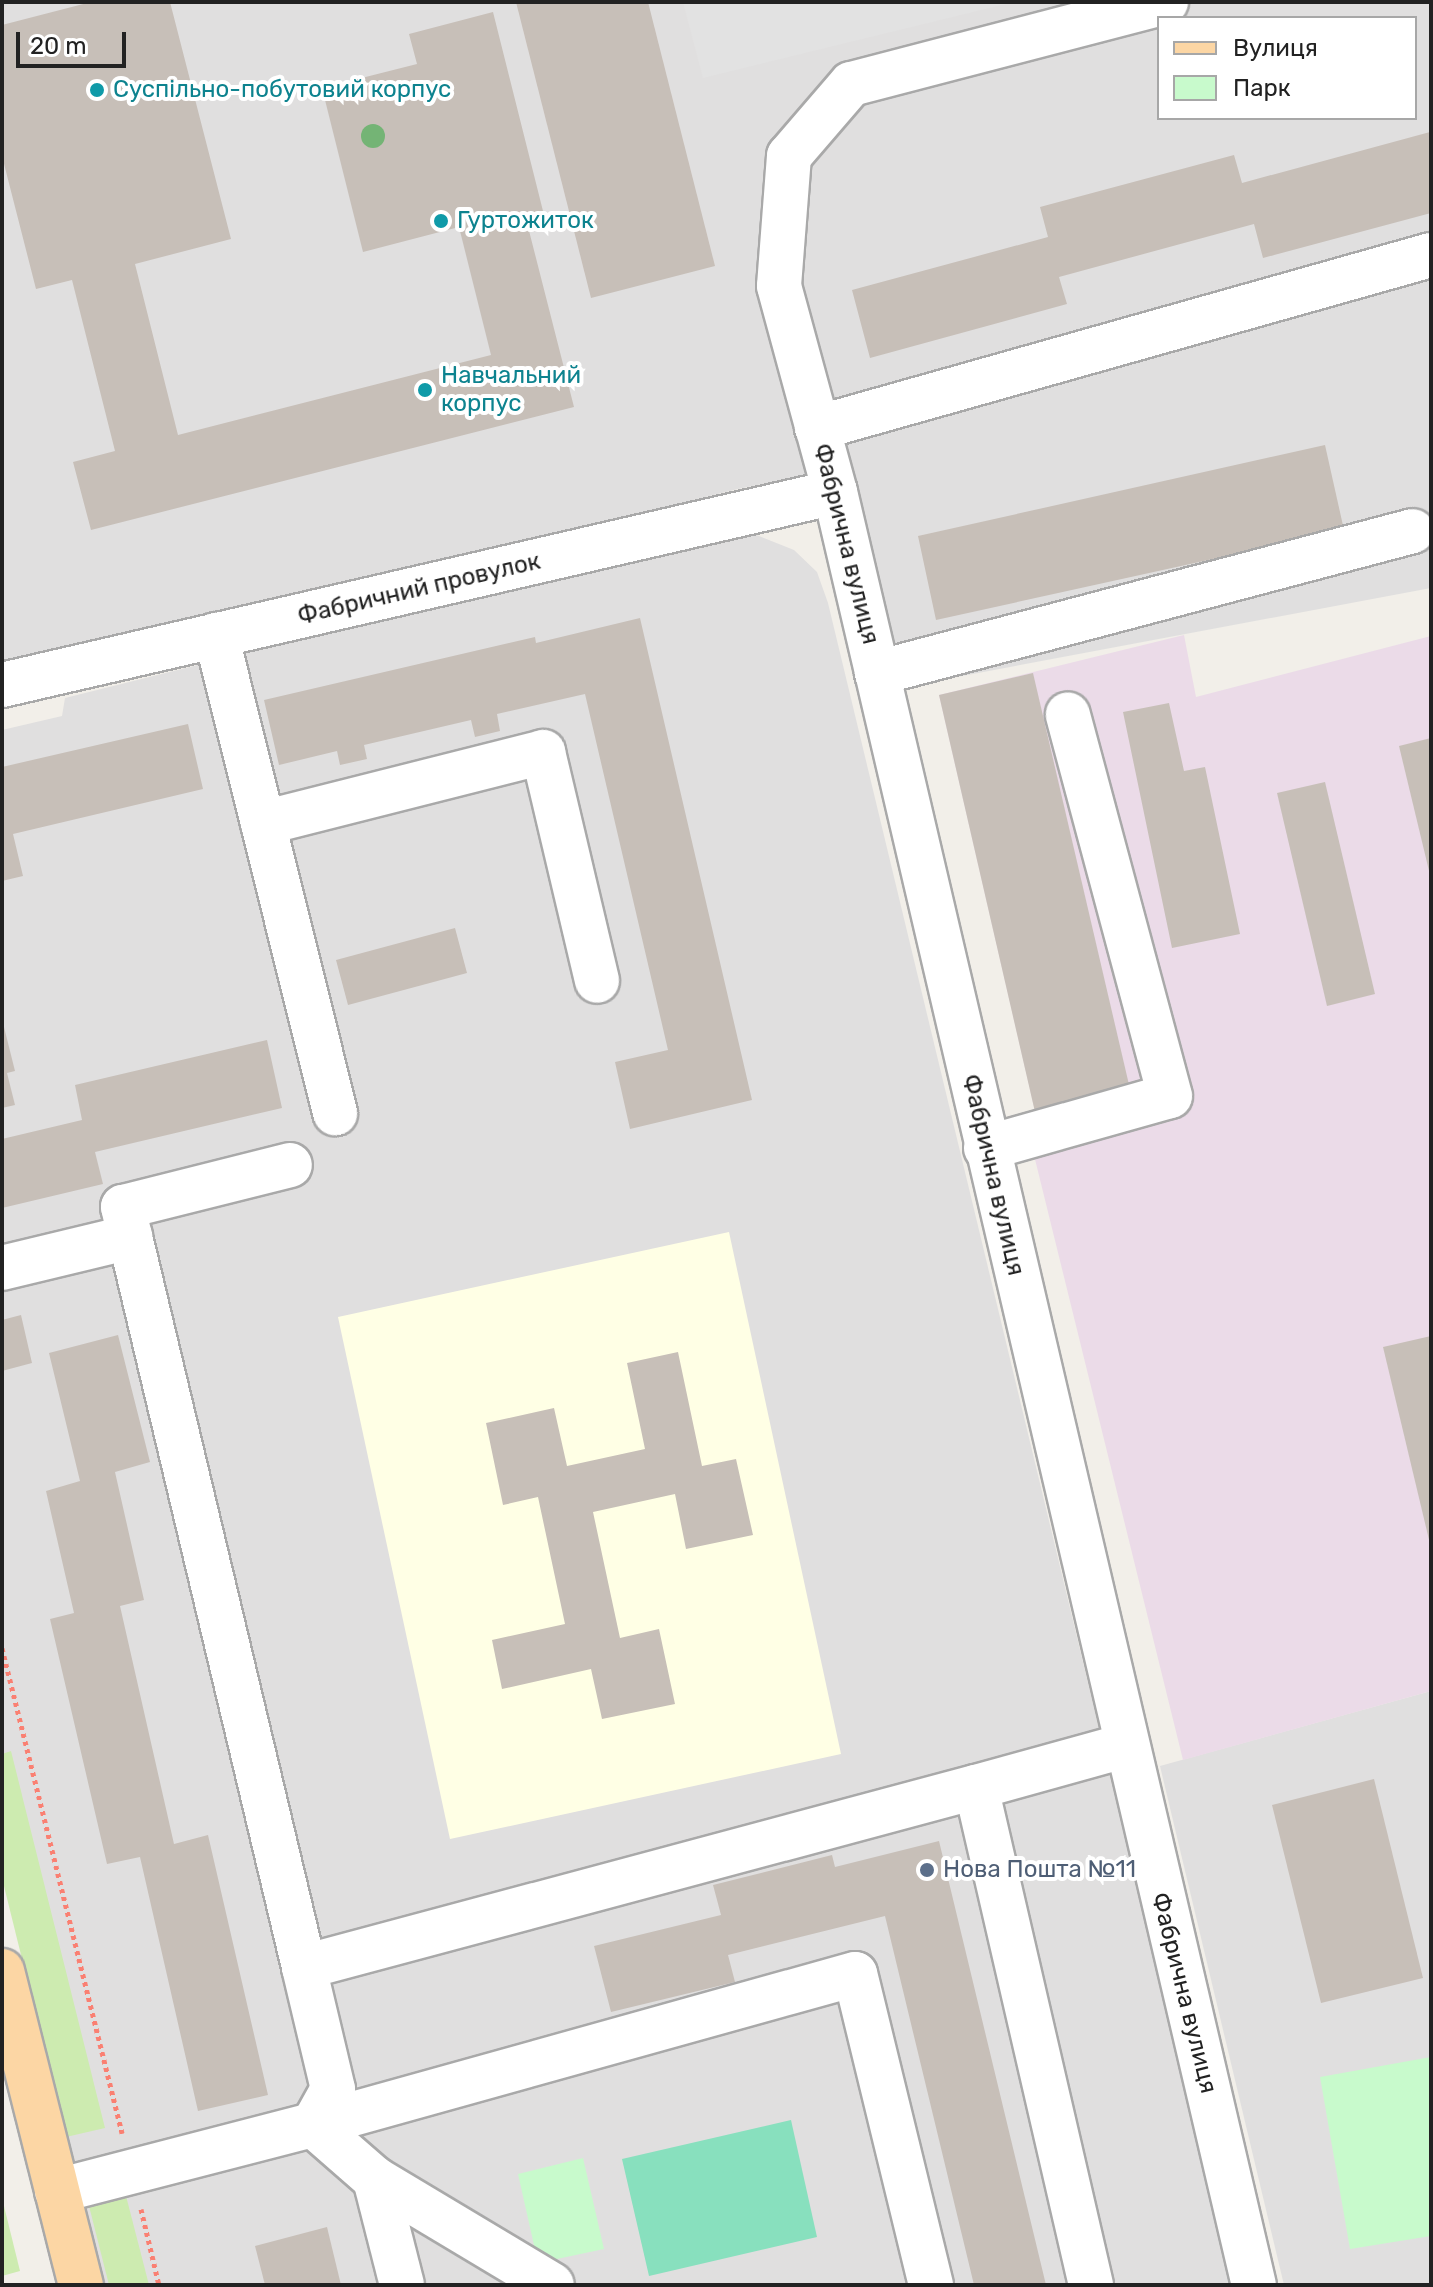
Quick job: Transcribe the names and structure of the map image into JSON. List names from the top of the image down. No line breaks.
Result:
{"streets":{"street":["Фабрична вулиця","Фабричний провулок"]},"crossings":[["Фабрична вулиця","Фабричний провулок"]],"places":["Суспільно-побутовий корпус","Гуртожиток","Навчальний корпус","Нова Пошта №11"],"legend":["Вулиця","Парк"],"scale_bar":"20 m"}
